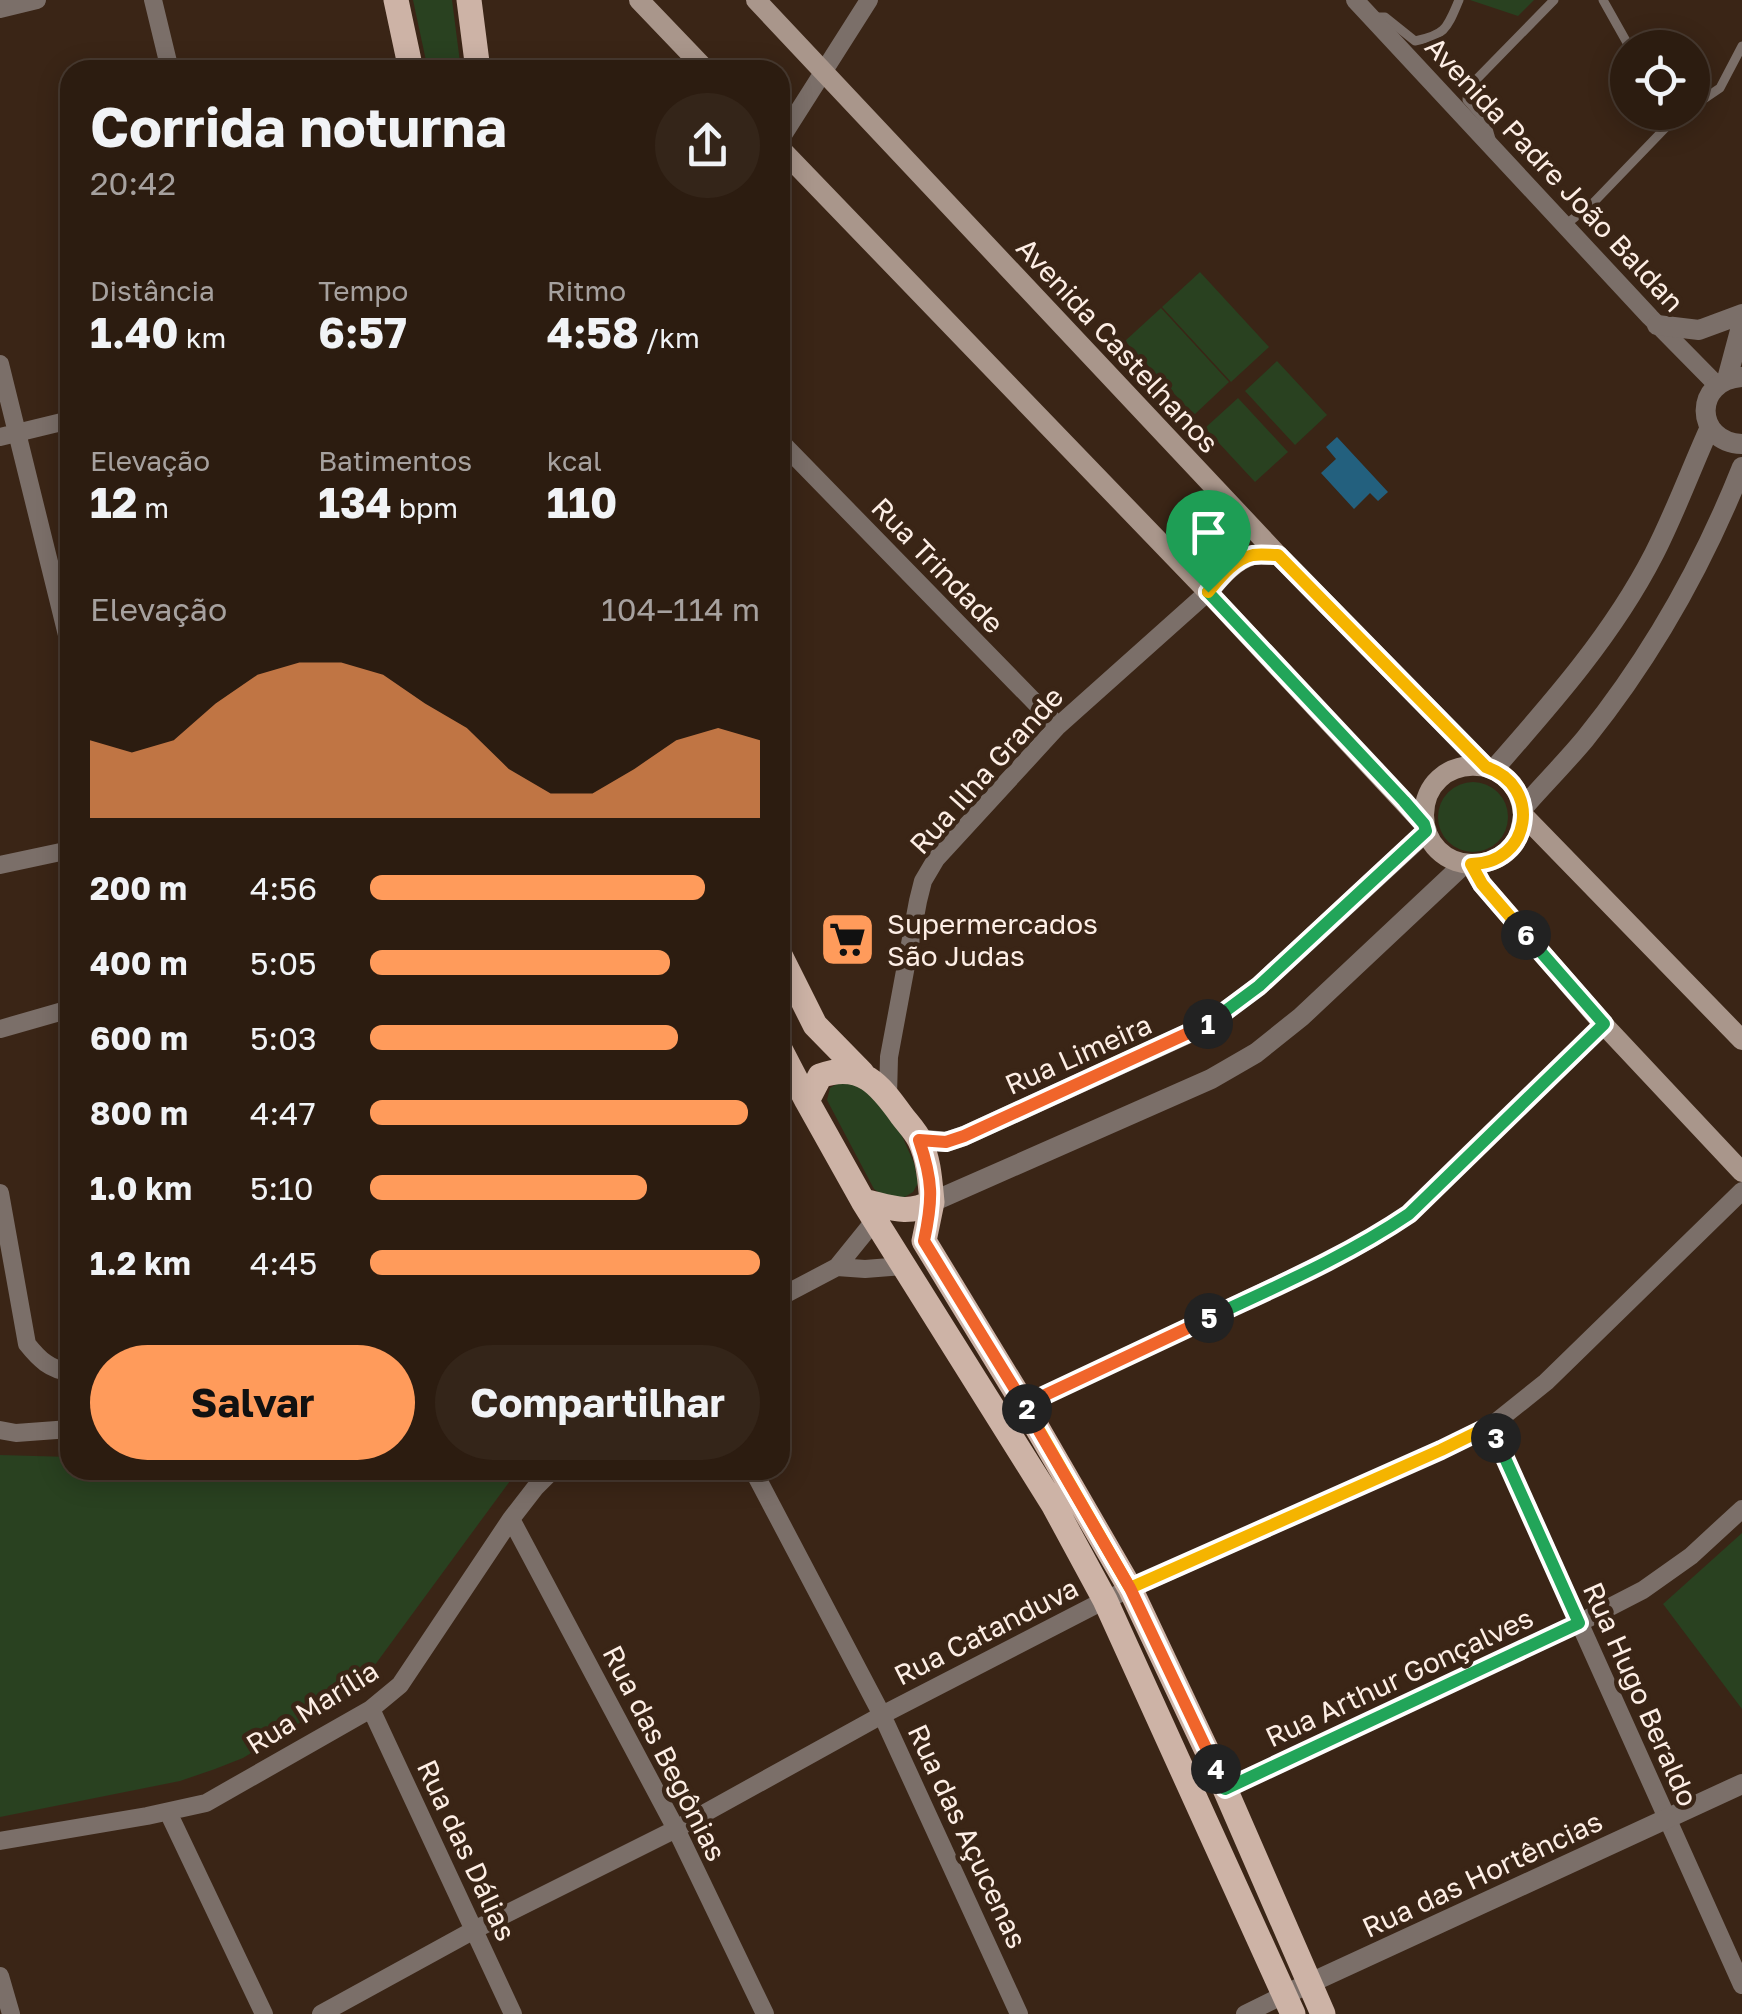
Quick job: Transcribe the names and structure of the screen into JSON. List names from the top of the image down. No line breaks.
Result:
{"streets":{"main road":["Avenida Castelhanos"],"street":["Avenida Padre João Baldan","Rua Trindade","Rua Ilha Grande","Rua Limeira","Rua Catanduva","Rua Arthur Gonçalves","Rua Hugo Beraldo","Rua Marília","Rua das Begônias","Rua das Açucenas","Rua das Dálias","Rua das Hortências"]},"crossings":[["Avenida Castelhanos","Rua Limeira"],["Rua Trindade","Rua Ilha Grande"],["Rua Catanduva","Rua Hugo Beraldo"],["Rua Catanduva","Rua das Begônias"],["Rua Catanduva","Rua das Açucenas"],["Rua Catanduva","Rua das Dálias"],["Rua Arthur Gonçalves","Rua Hugo Beraldo"],["Rua Hugo Beraldo","Rua das Hortências"],["Rua Marília","Rua das Begônias"],["Rua Marília","Rua das Dálias"]],"places":{"supermarket":["Supermercados São Judas"]},"page":{"heading":["Corrida noturna","20:42"],"stats":[["Distância","1.40 km"],["Tempo","6:57"],["Ritmo","4:58 /km"],["Elevação","12 m"],["Batimentos","134 bpm"],["kcal","110"]],"chart":["Elevação","104–114 m"],"list":[{"name":"200 m","note":"4:56"},{"name":"400 m","note":"5:05"},{"name":"600 m","note":"5:03"},{"name":"800 m","note":"4:47"},{"name":"1.0 km","note":"5:10"},{"name":"1.2 km","note":"4:45"}],"pins":["6","1","5","2","3","4"],"buttons":["Salvar","Compartilhar"]}}
